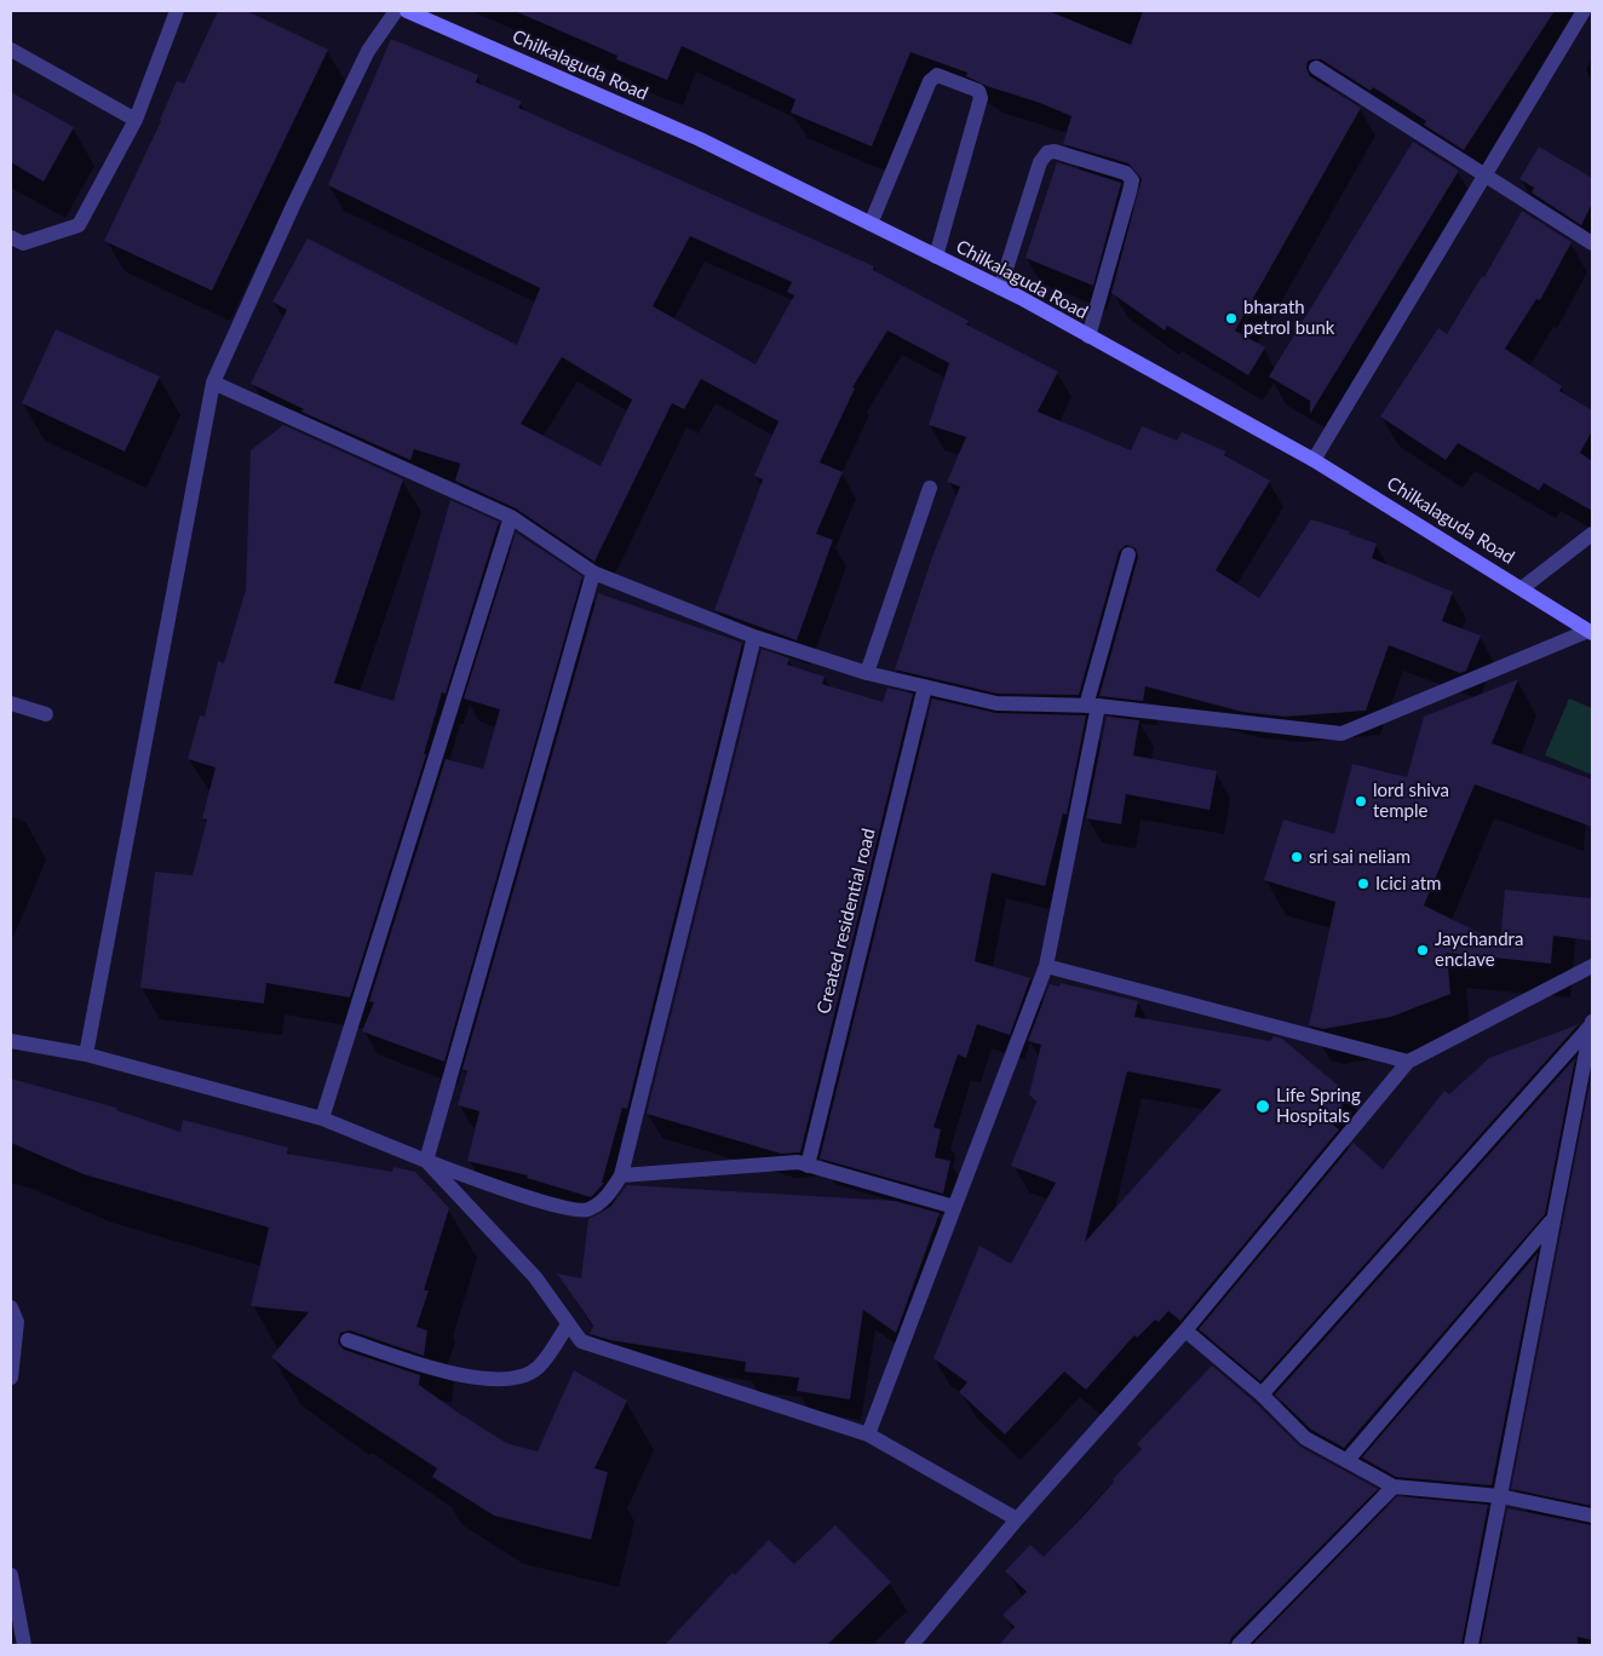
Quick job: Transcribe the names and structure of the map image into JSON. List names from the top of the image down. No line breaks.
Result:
{"streets":{"main road":["Chilkalaguda Road"],"street":["Created residential road"]},"places":["bharath petrol bunk","lord shiva temple","sri sai neliam","Icici atm","Jaychandra enclave","Life Spring Hospitals"]}
